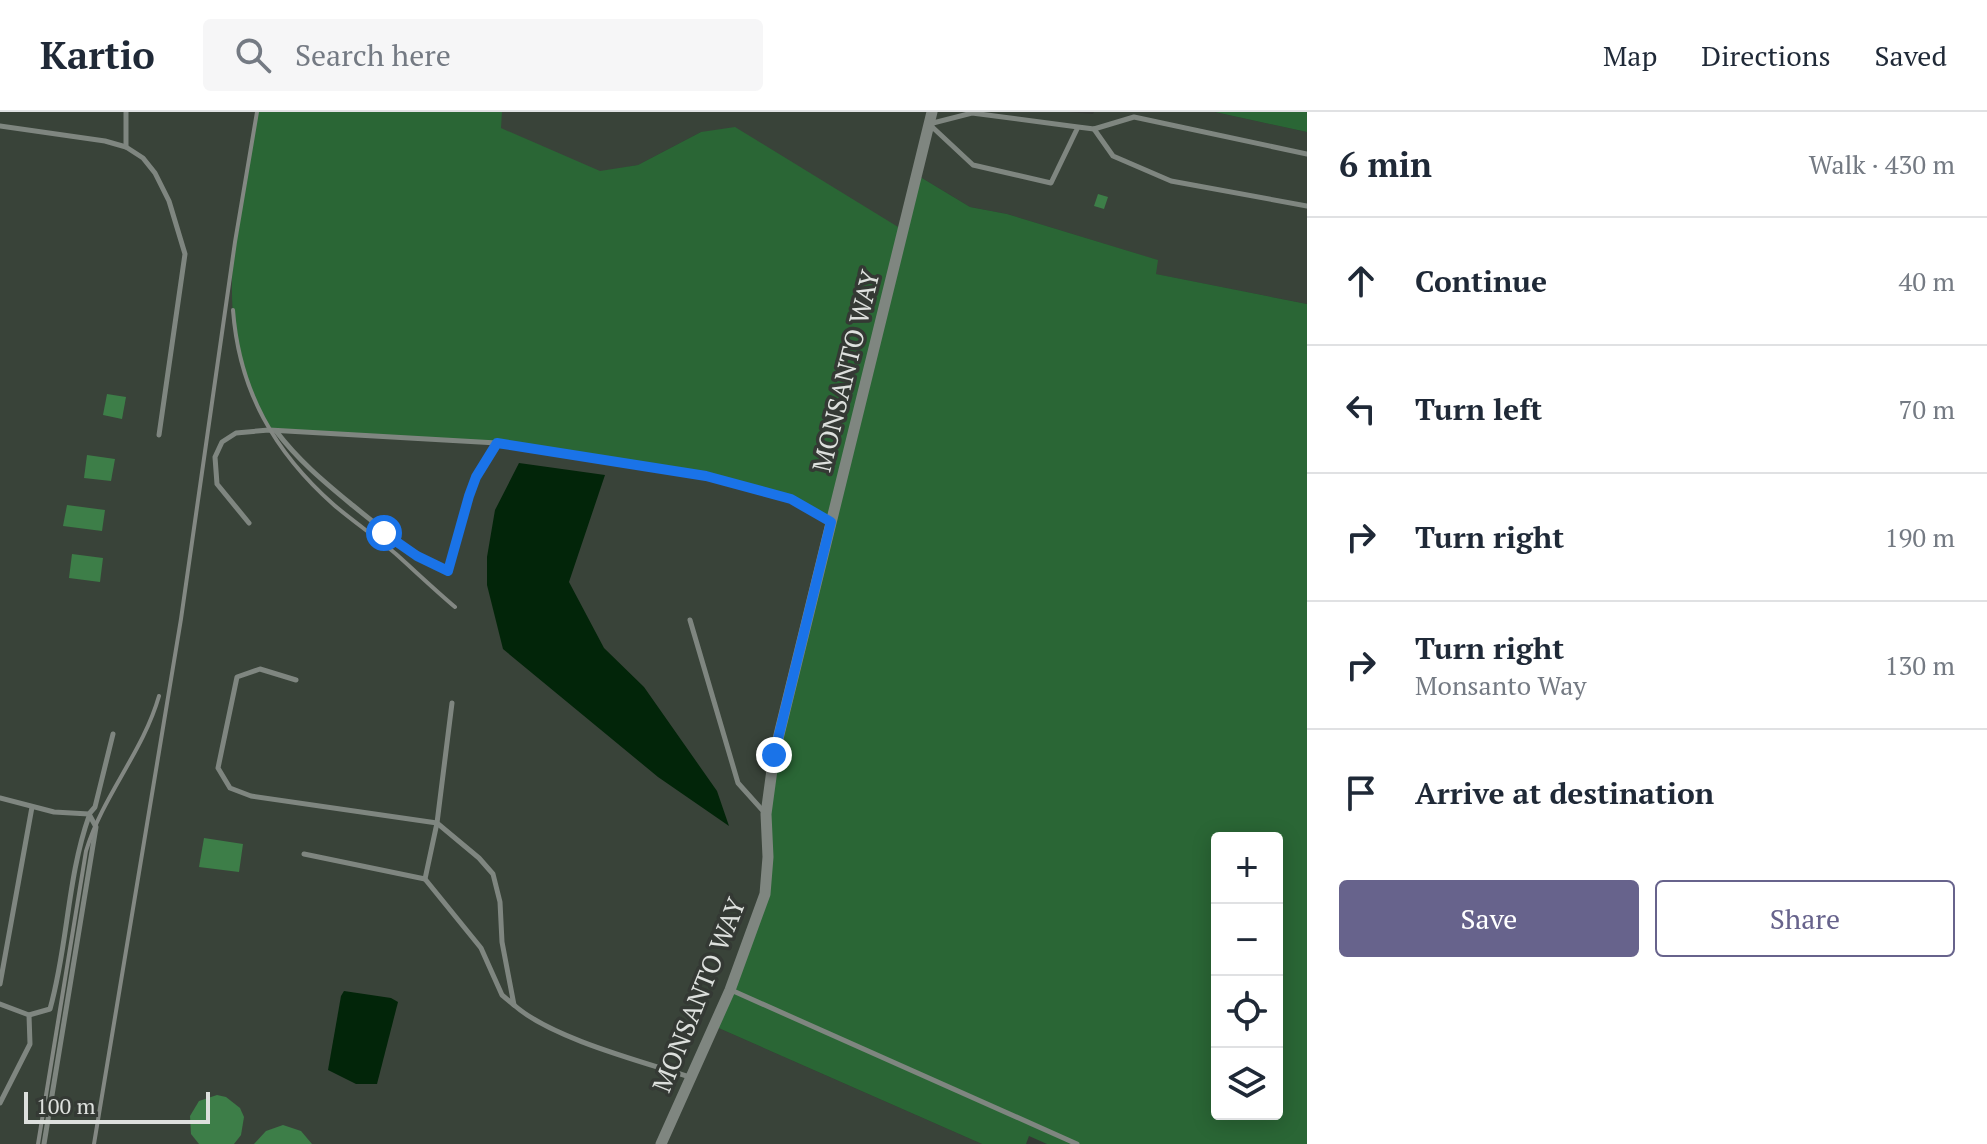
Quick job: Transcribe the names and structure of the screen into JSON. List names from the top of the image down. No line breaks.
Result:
{"streets":{"street":["MONSANTO WAY"]},"scale_bar":"100 m","page":{"header":"Kartio","search":"Search here","nav":["Map","Directions","Saved"],"heading":["6 min","Walk · 430 m"],"list":[["Continue","40 m"],["Turn left","70 m"],["Turn right","190 m"],["Turn right","Monsanto Way","130 m"],"Arrive at destination"],"map_buttons":["+","−"],"buttons":["Save","Share"],"scale":"100 m"}}
